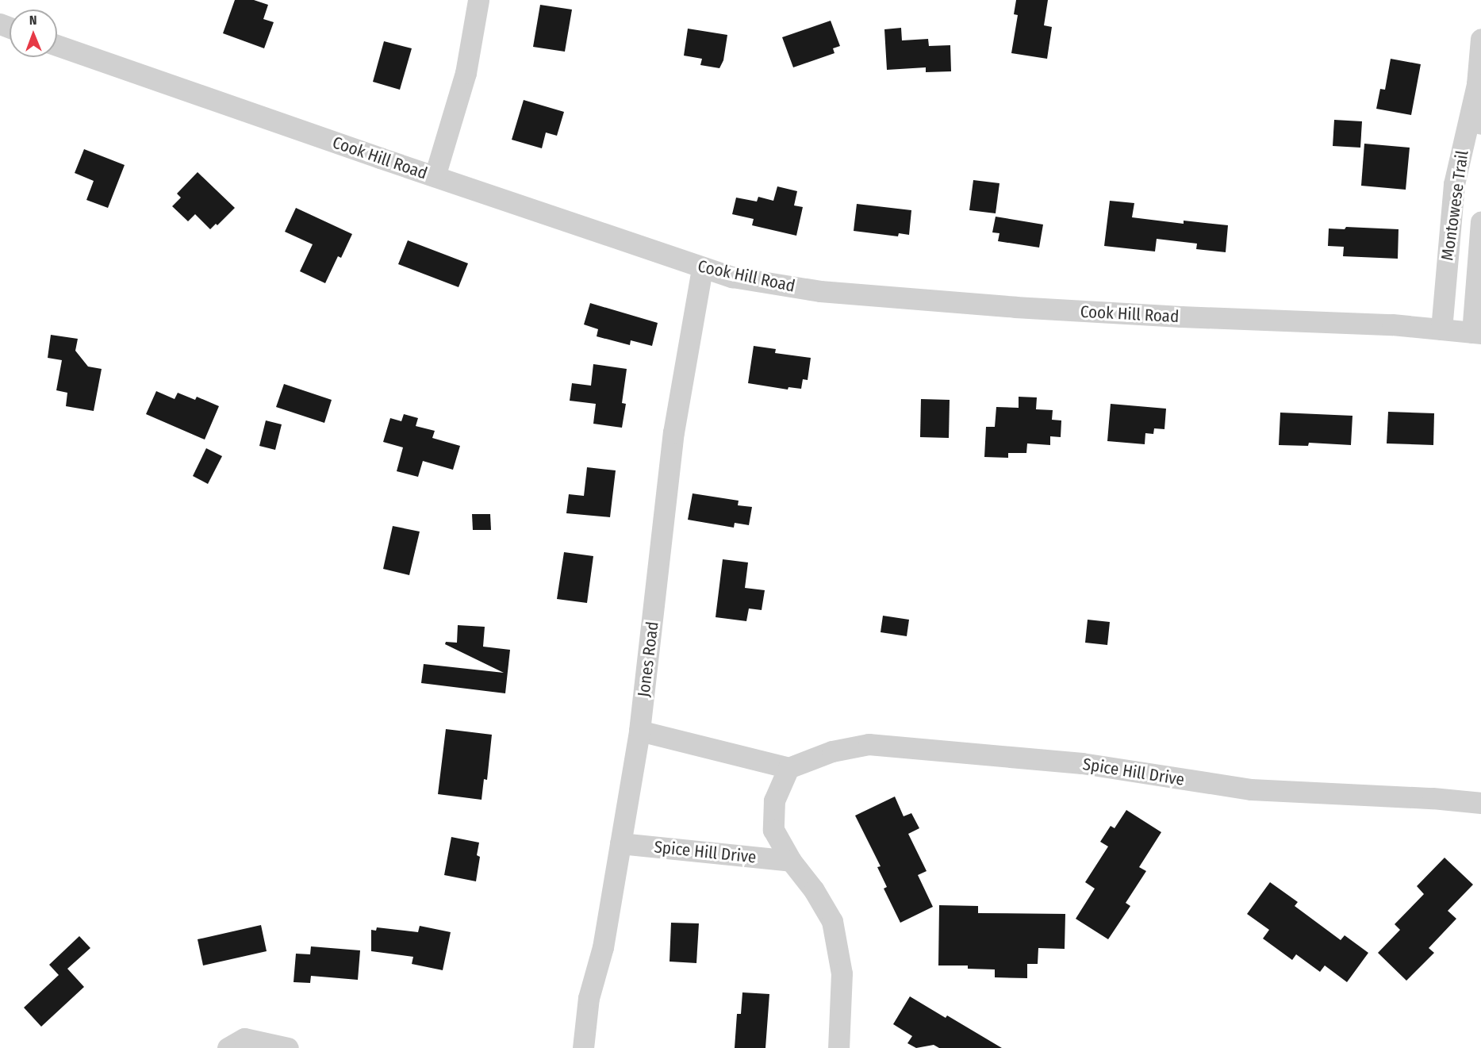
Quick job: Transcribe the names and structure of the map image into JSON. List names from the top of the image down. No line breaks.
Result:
{"streets":{"street":["Cook Hill Road","Montowese Trail","Jones Road","Spice Hill Drive"]},"crossings":[["Cook Hill Road","Montowese Trail"],["Cook Hill Road","Jones Road"],["Jones Road","Spice Hill Drive"]],"north":"top"}
